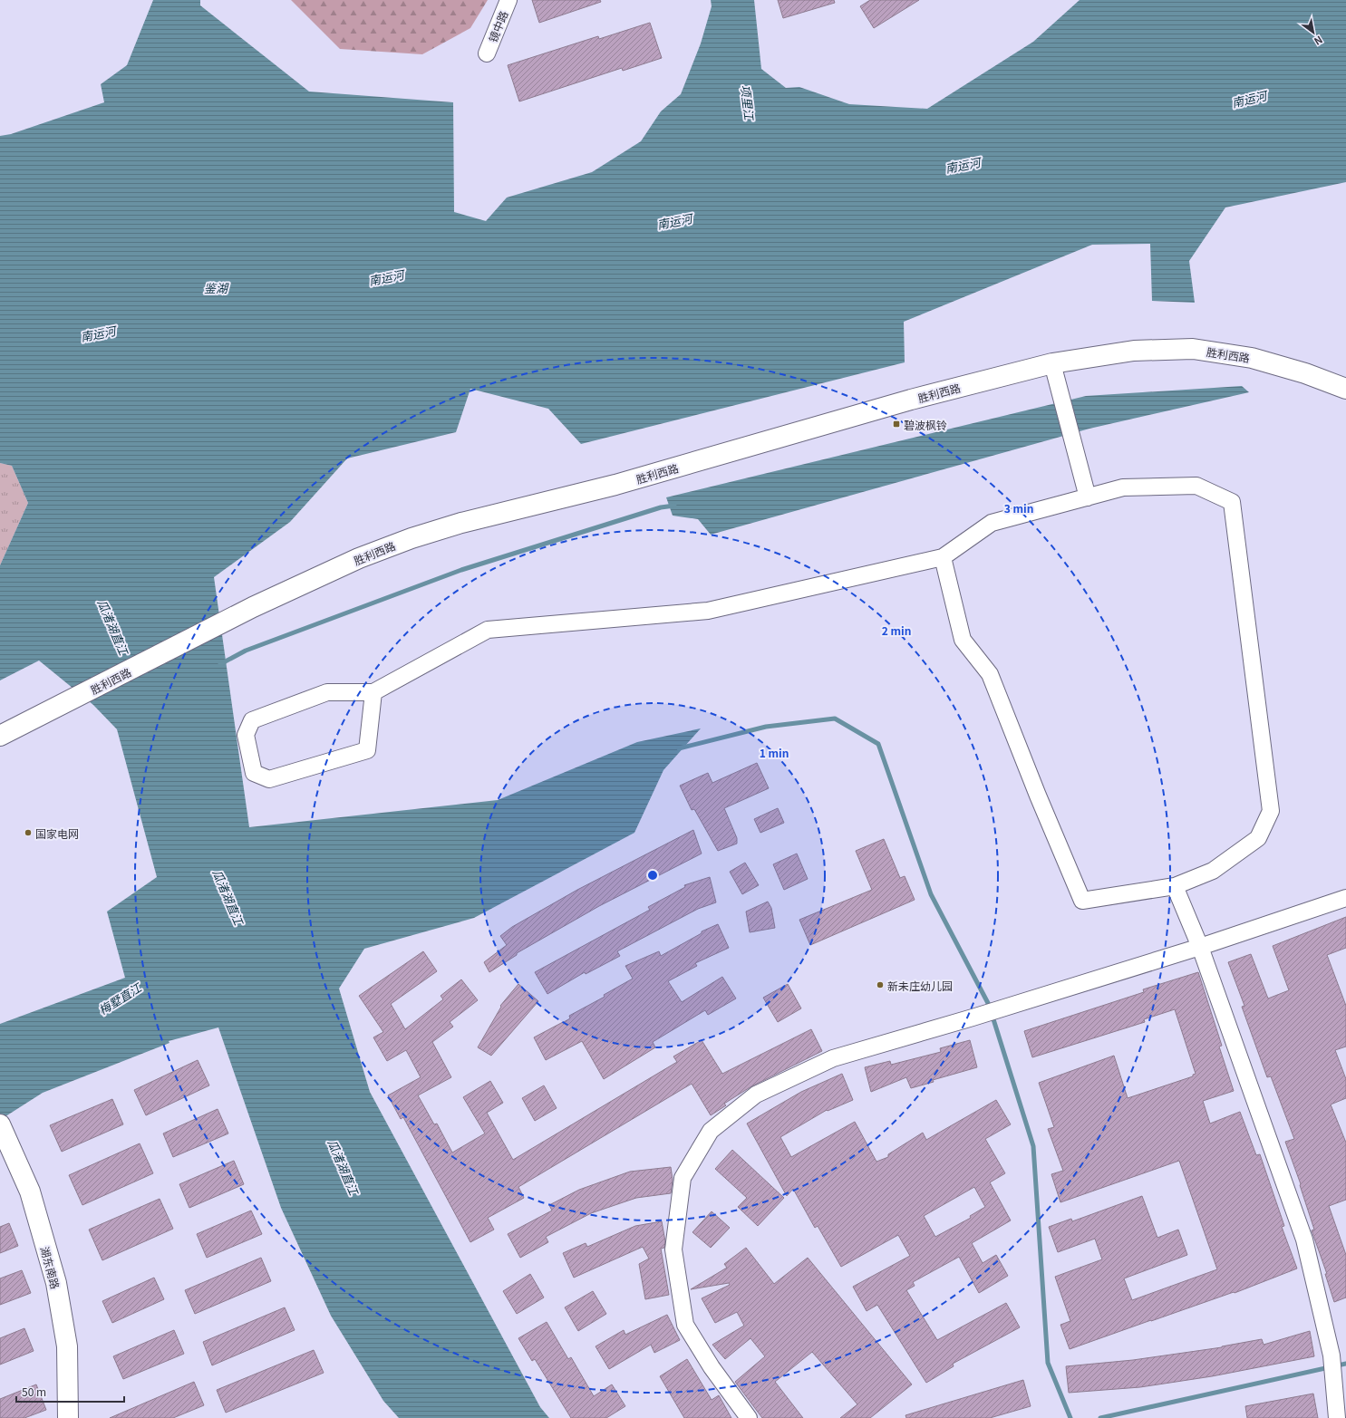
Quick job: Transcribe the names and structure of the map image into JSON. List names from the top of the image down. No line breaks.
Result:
{"streets":{"street":["镜中路","胜利西路","湖东南路"]},"water":["南运河","项里江","鉴湖","瓜渚湖直江","梅墅直江"],"places":{"transit":["碧波枫铃"],"other":["国家电网","新未庄幼儿园"]},"scale_bar":"50 m","north":"bottom right","rings":["3 min","2 min","1 min"]}
